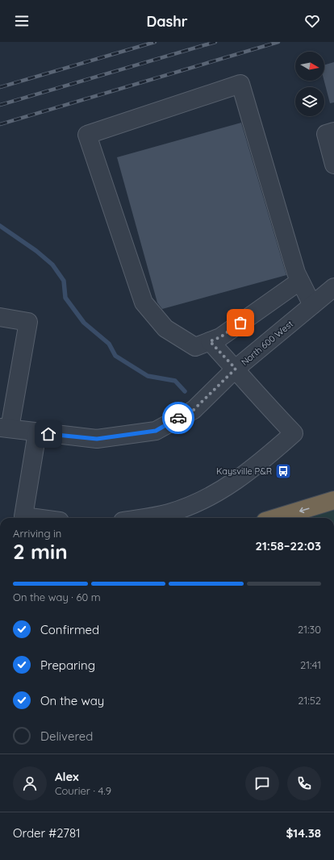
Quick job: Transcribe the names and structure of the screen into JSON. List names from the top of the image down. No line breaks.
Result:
{"streets":{"street":["North 600 West"]},"places":{"bus stop":["Kaysville P&R"]},"north":"right","page":{"header":"Dashr","heading":["2 min","Arriving in","21:58–22:03"],"panel":["Alex","Courier · 4.9","Order #2781","$14.38"],"bar":"On the way · 60 m","list":[["Confirmed","21:30"],["Preparing","21:41"],["On the way","21:52"],"Delivered"]}}
